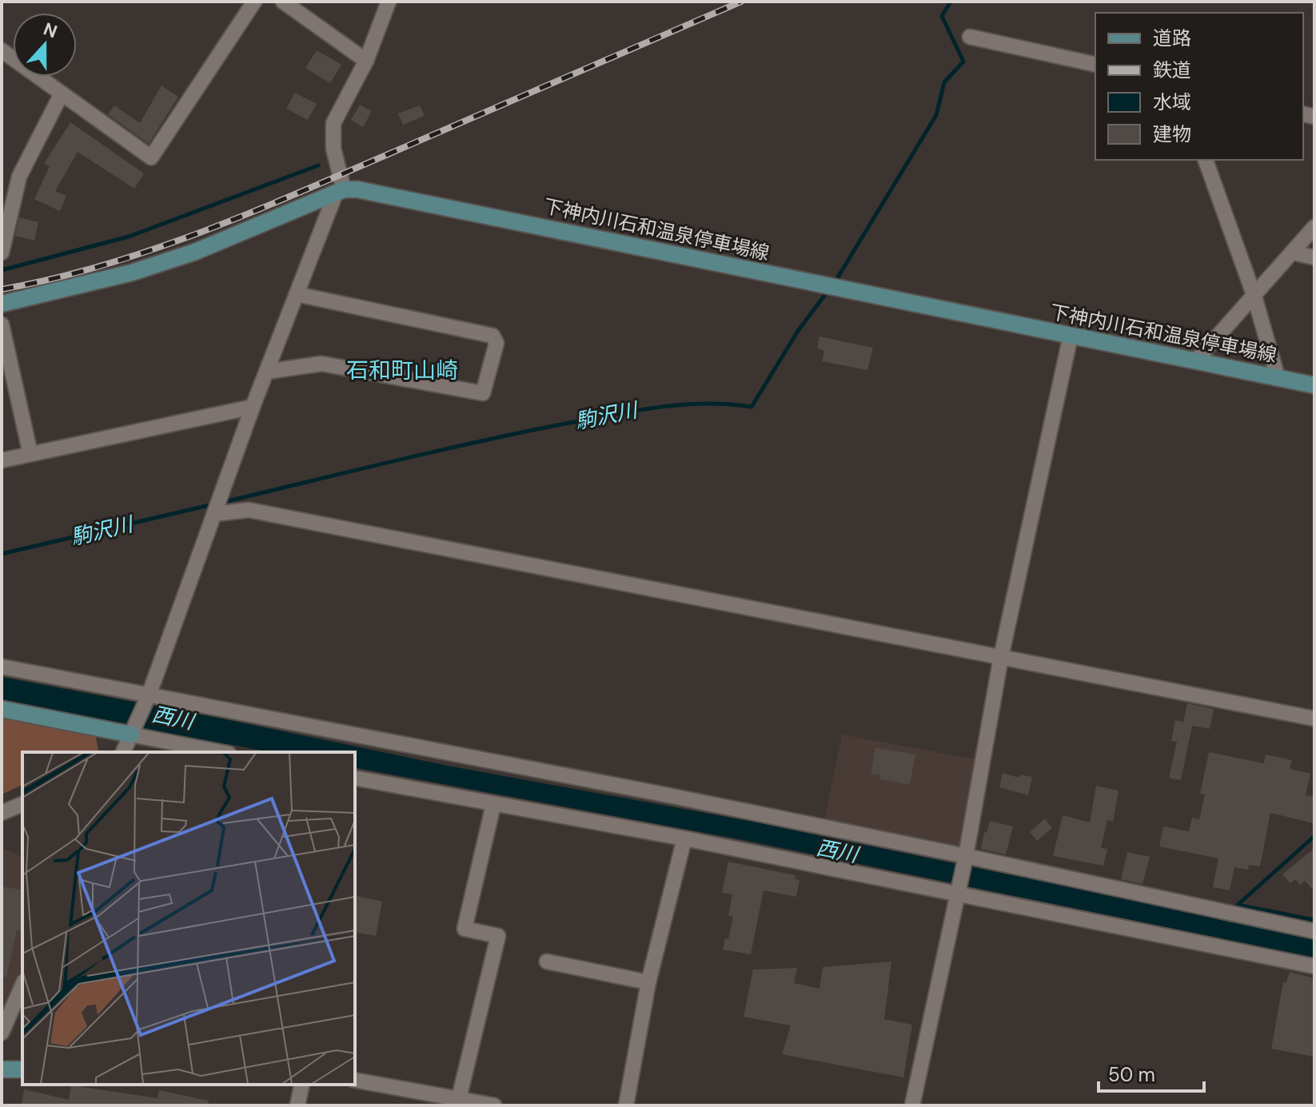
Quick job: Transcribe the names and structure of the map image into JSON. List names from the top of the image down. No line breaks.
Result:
{"streets":{"main road":["下神内川石和温泉停車場線"]},"districts":["石和町山崎"],"water":["駒沢川","西川"],"legend":["道路","鉄道","水域","建物"],"scale_bar":"50 m","north":"top"}
